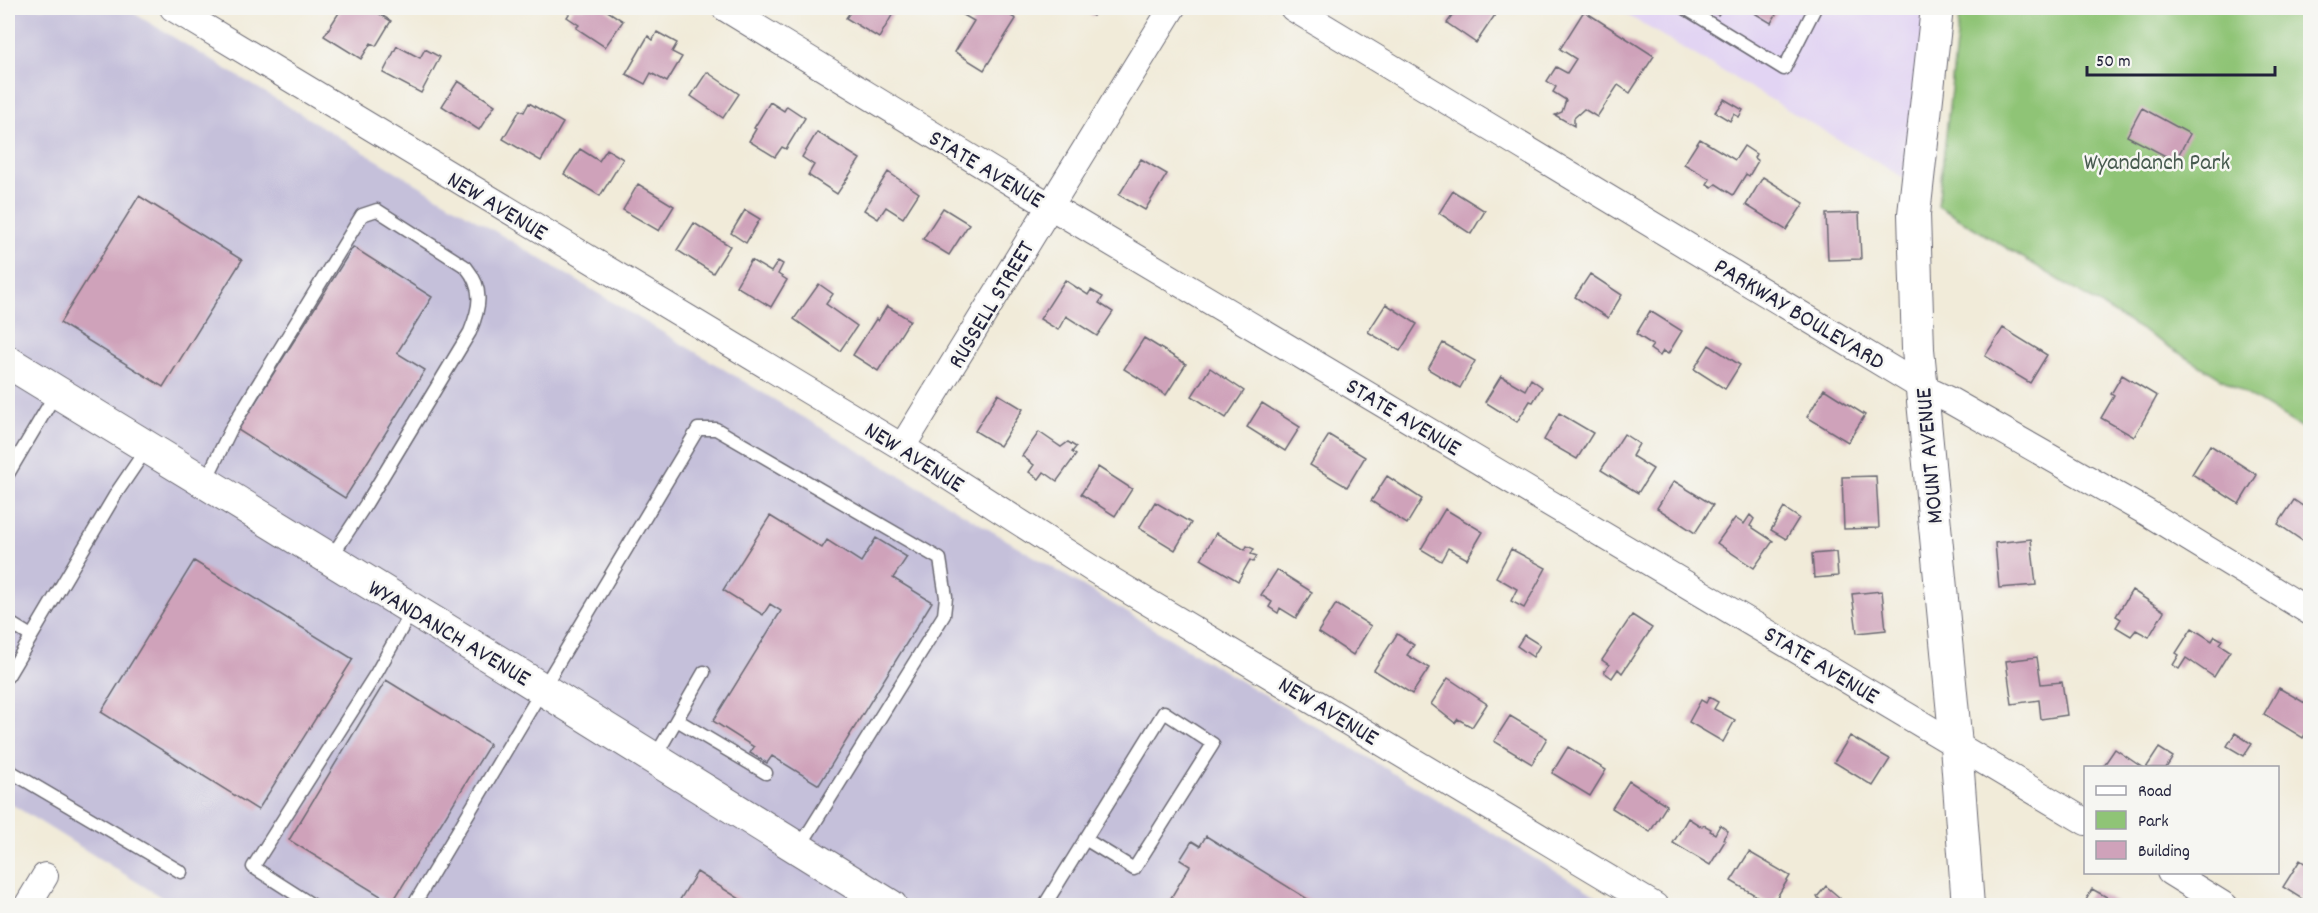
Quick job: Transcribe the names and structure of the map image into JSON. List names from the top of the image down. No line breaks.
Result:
{"streets":{"street":["STATE AVENUE","NEW AVENUE","RUSSELL STREET","PARKWAY BOULEVARD","MOUNT AVENUE","WYANDANCH AVENUE"]},"crossings":[["STATE AVENUE","RUSSELL STREET"],["STATE AVENUE","MOUNT AVENUE"],["NEW AVENUE","RUSSELL STREET"],["PARKWAY BOULEVARD","MOUNT AVENUE"]],"parks":["Wyandanch Park"],"legend":["Road","Park","Building"],"scale_bar":"50 m"}
